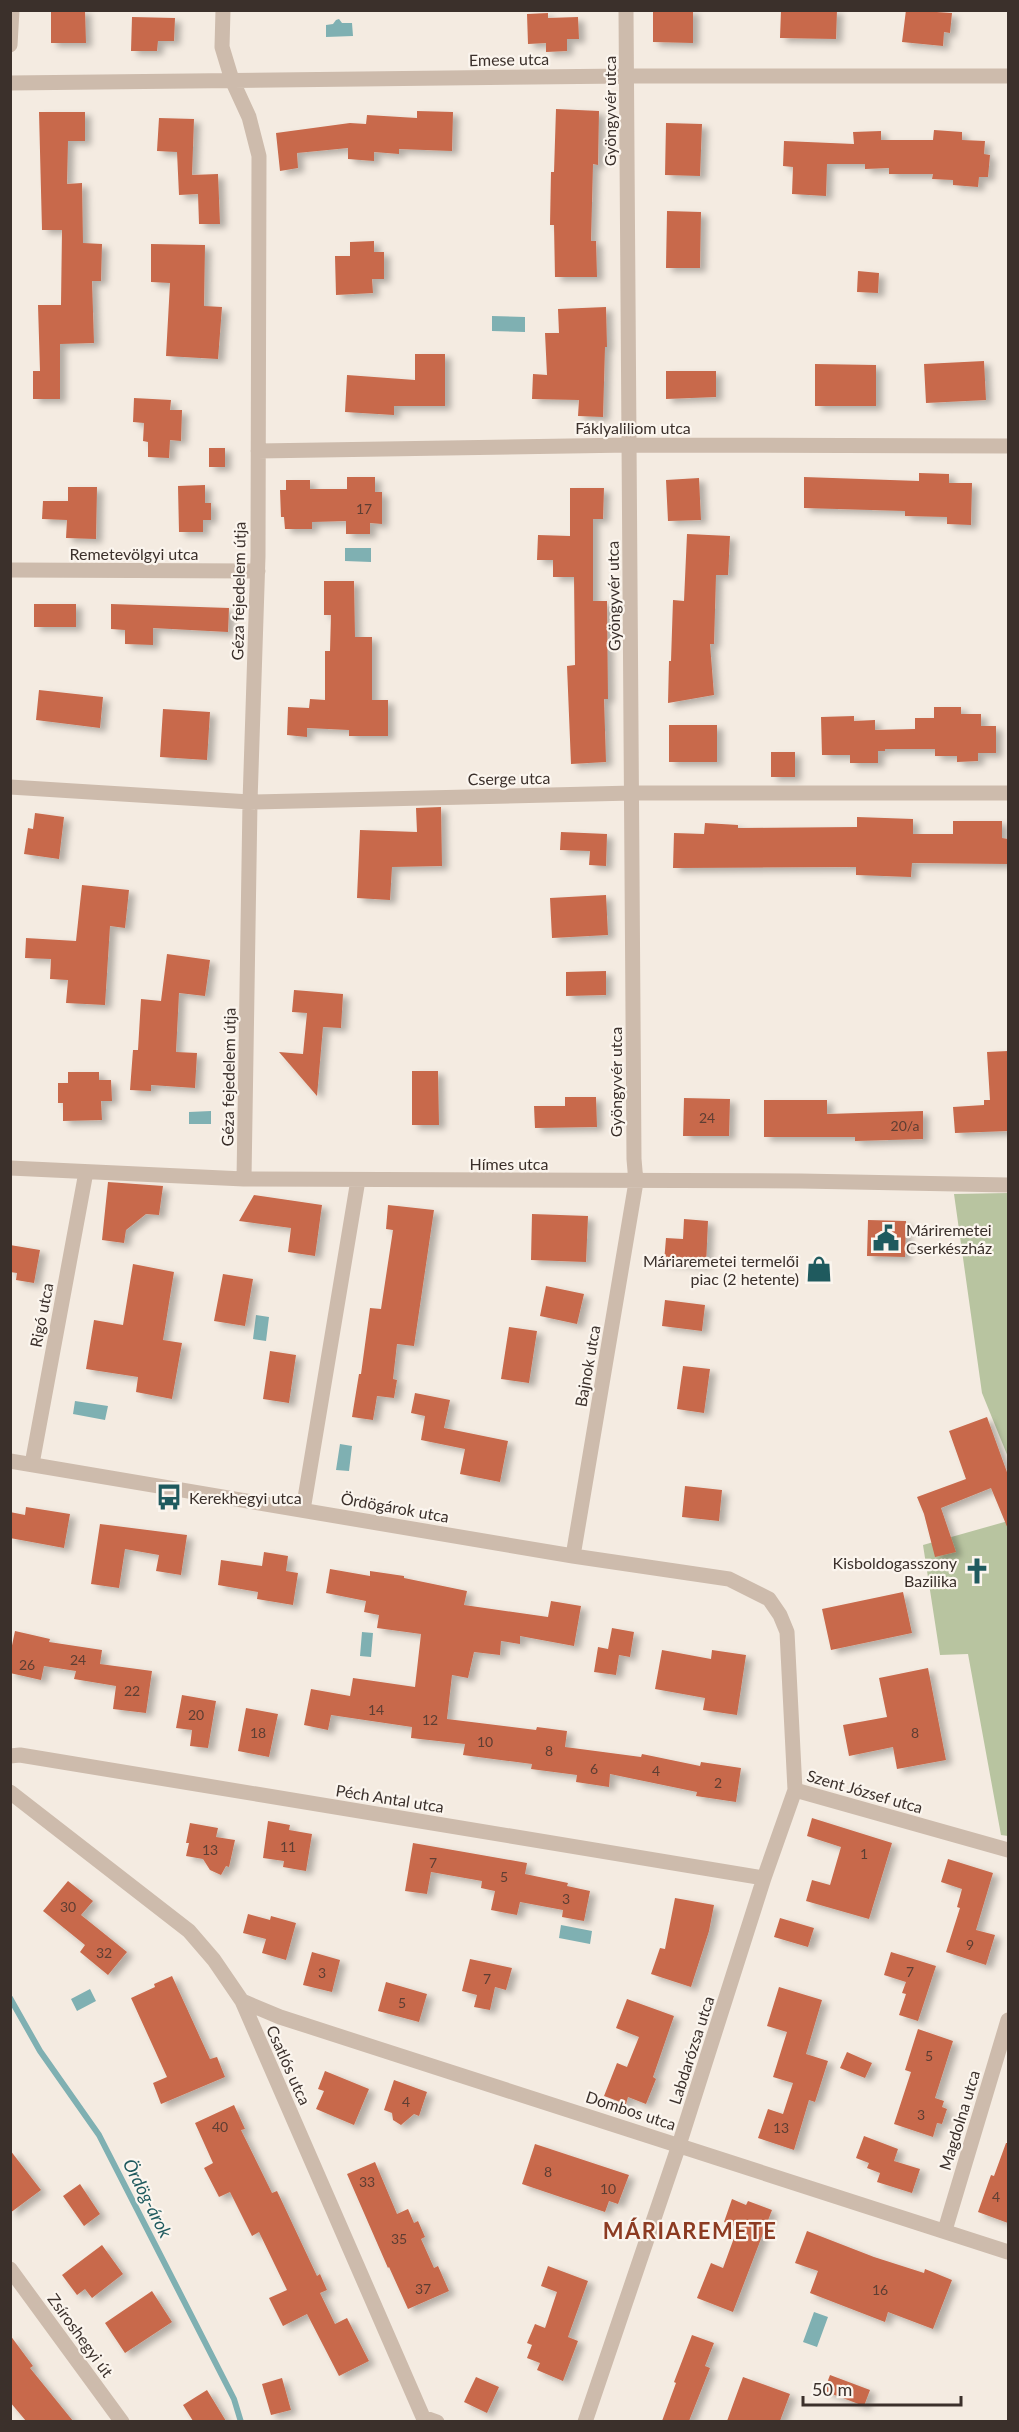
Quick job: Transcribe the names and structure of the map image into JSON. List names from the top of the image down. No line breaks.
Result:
{"streets":{"street":["Emese utca","Gyöngyvér utca","Fáklyaliliom utca","Remetevölgyi utca","Géza fejedelem útja","Cserge utca","Hímes utca","Rigó utca","Bajnok utca","Ördögárok utca","Szent József utca","Péch Antal utca","Labdarózsa utca","Csatlós utca","Dombos utca","Magdolna utca","Zsíroshegyi út"]},"crossings":[["Emese utca","Gyöngyvér utca"],["Emese utca","Géza fejedelem útja"],["Gyöngyvér utca","Fáklyaliliom utca"],["Gyöngyvér utca","Cserge utca"],["Gyöngyvér utca","Hímes utca"],["Gyöngyvér utca","Bajnok utca"],["Fáklyaliliom utca","Géza fejedelem útja"],["Remetevölgyi utca","Géza fejedelem útja"],["Géza fejedelem útja","Cserge utca"],["Géza fejedelem útja","Hímes utca"],["Hímes utca","Rigó utca"],["Hímes utca","Bajnok utca"],["Rigó utca","Ördögárok utca"],["Bajnok utca","Ördögárok utca"],["Ördögárok utca","Szent József utca"],["Szent József utca","Labdarózsa utca"],["Péch Antal utca","Labdarózsa utca"],["Labdarózsa utca","Dombos utca"],["Csatlós utca","Dombos utca"],["Dombos utca","Magdolna utca"]],"districts":["MÁRIAREMETE"],"water":["Ördög-árok"],"places":{"public building":["Máriremetei Cserkészház"],"shop":["Máriaremetei termelői piac (2 hetente)"],"bus stop":["Kerekhegyi utca"],"church":["Kisboldogasszony Bazilika"]},"house_numbers":["17","24","20/a","24","26","22","14","20","12","18","8","10","8","6","4","2","11","13","1","7","5","3","30","9","32","7","3","7","5","5","4","3","40","13","8","33","10","4","35","37","16"],"scale_bar":"50 m"}
